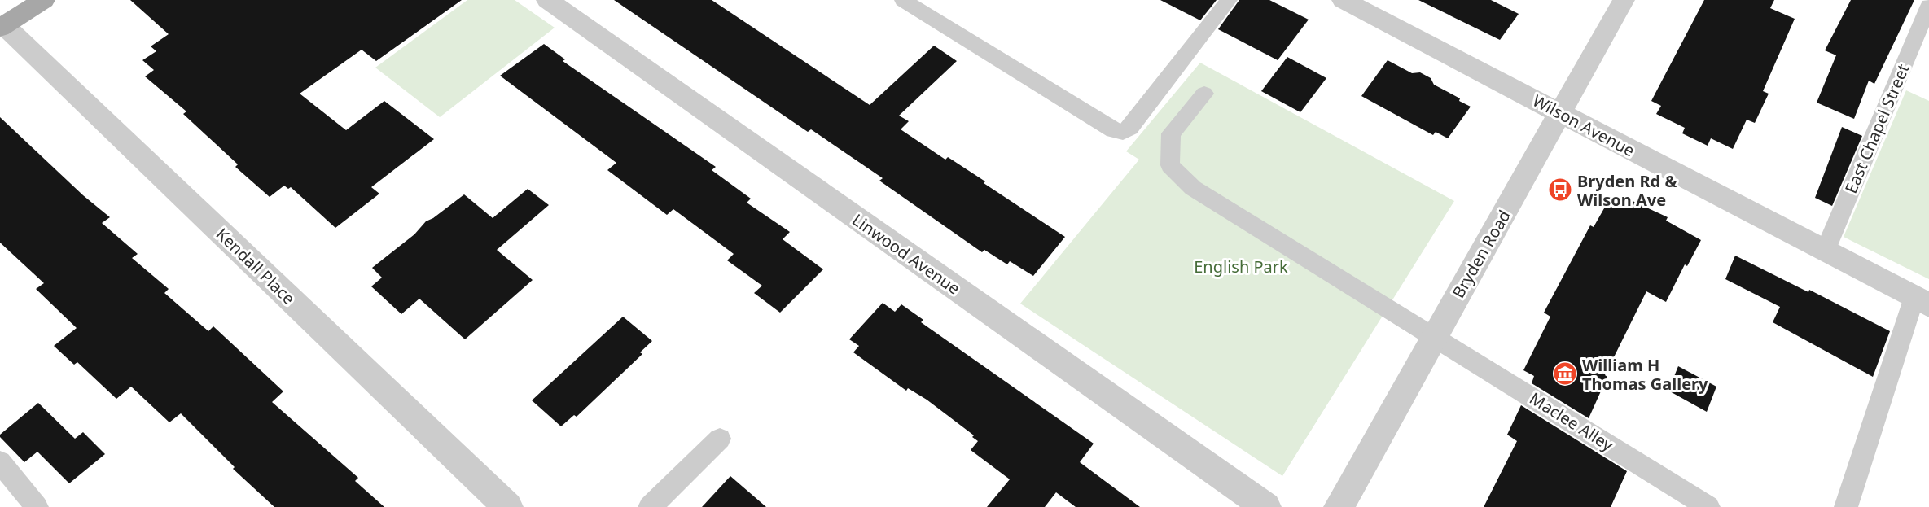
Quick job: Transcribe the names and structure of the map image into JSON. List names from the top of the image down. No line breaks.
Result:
{"streets":{"street":["Wilson Avenue","Linwood Avenue","Bryden Road","Kendall Place"],"lane":["East Chapel Street","Maclee Alley"]},"crossings":[["Wilson Avenue","East Chapel Street"],["Wilson Avenue","Bryden Road"],["Bryden Road","Maclee Alley"]],"parks":["English Park"],"places":{"bus stop":["Bryden Rd & Wilson Ave"],"museum":["William H Thomas Gallery"]}}
